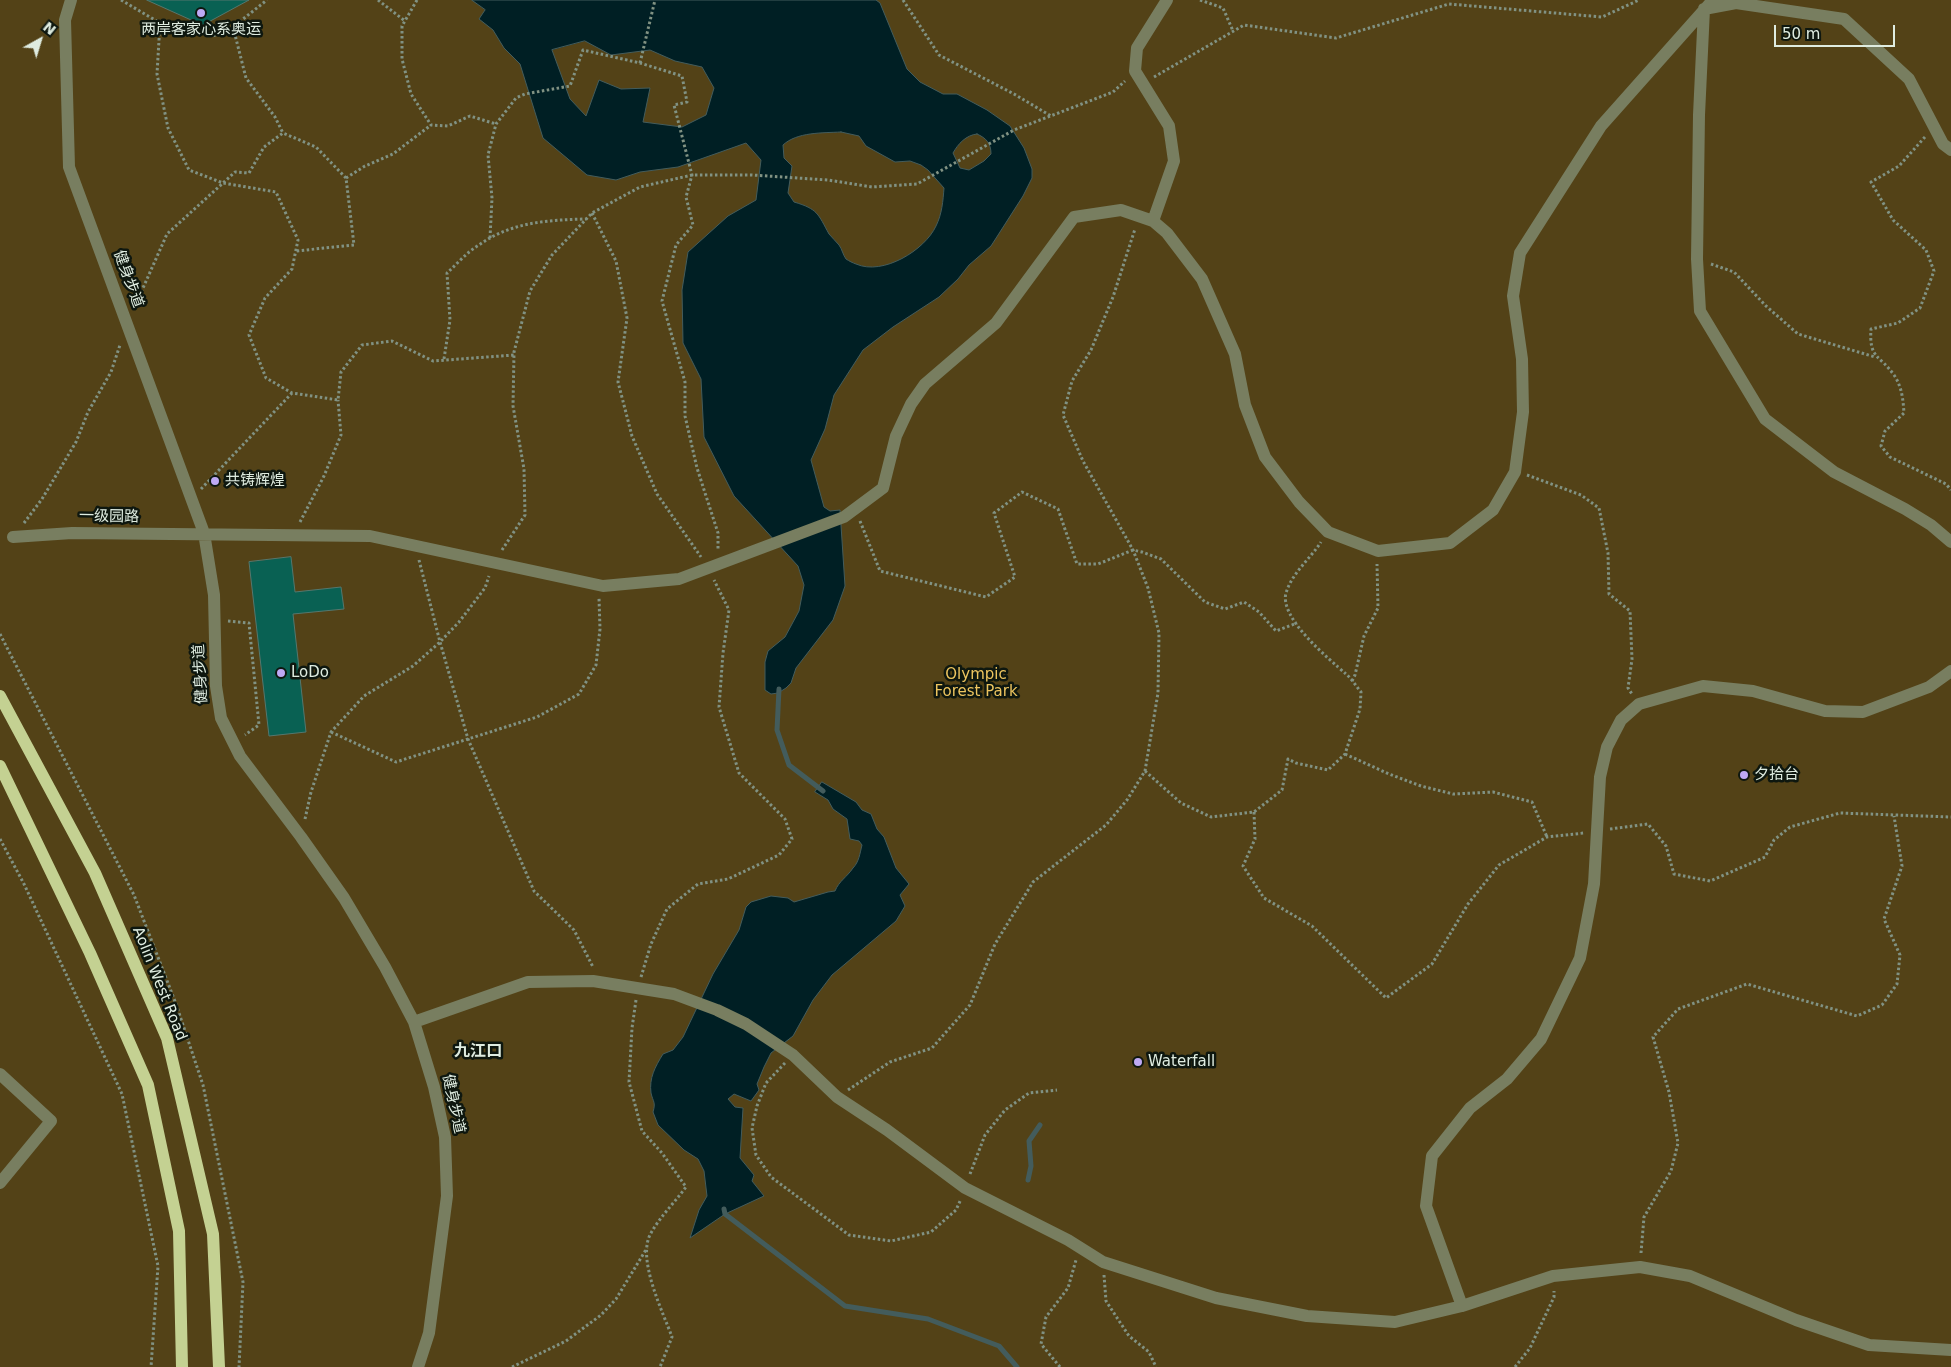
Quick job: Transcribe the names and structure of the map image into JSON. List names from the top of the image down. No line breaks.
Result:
{"streets":{"main road":["Aolin West Road"],"street":["健身步道","一级园路"]},"crossings":[["健身步道","一级园路"]],"districts":["九江口"],"parks":["Olympic Forest Park"],"places":["两岸客家心系奥运","共铸辉煌","LoDo","夕拾台","Waterfall"],"scale_bar":"50 m","north":"top right"}
